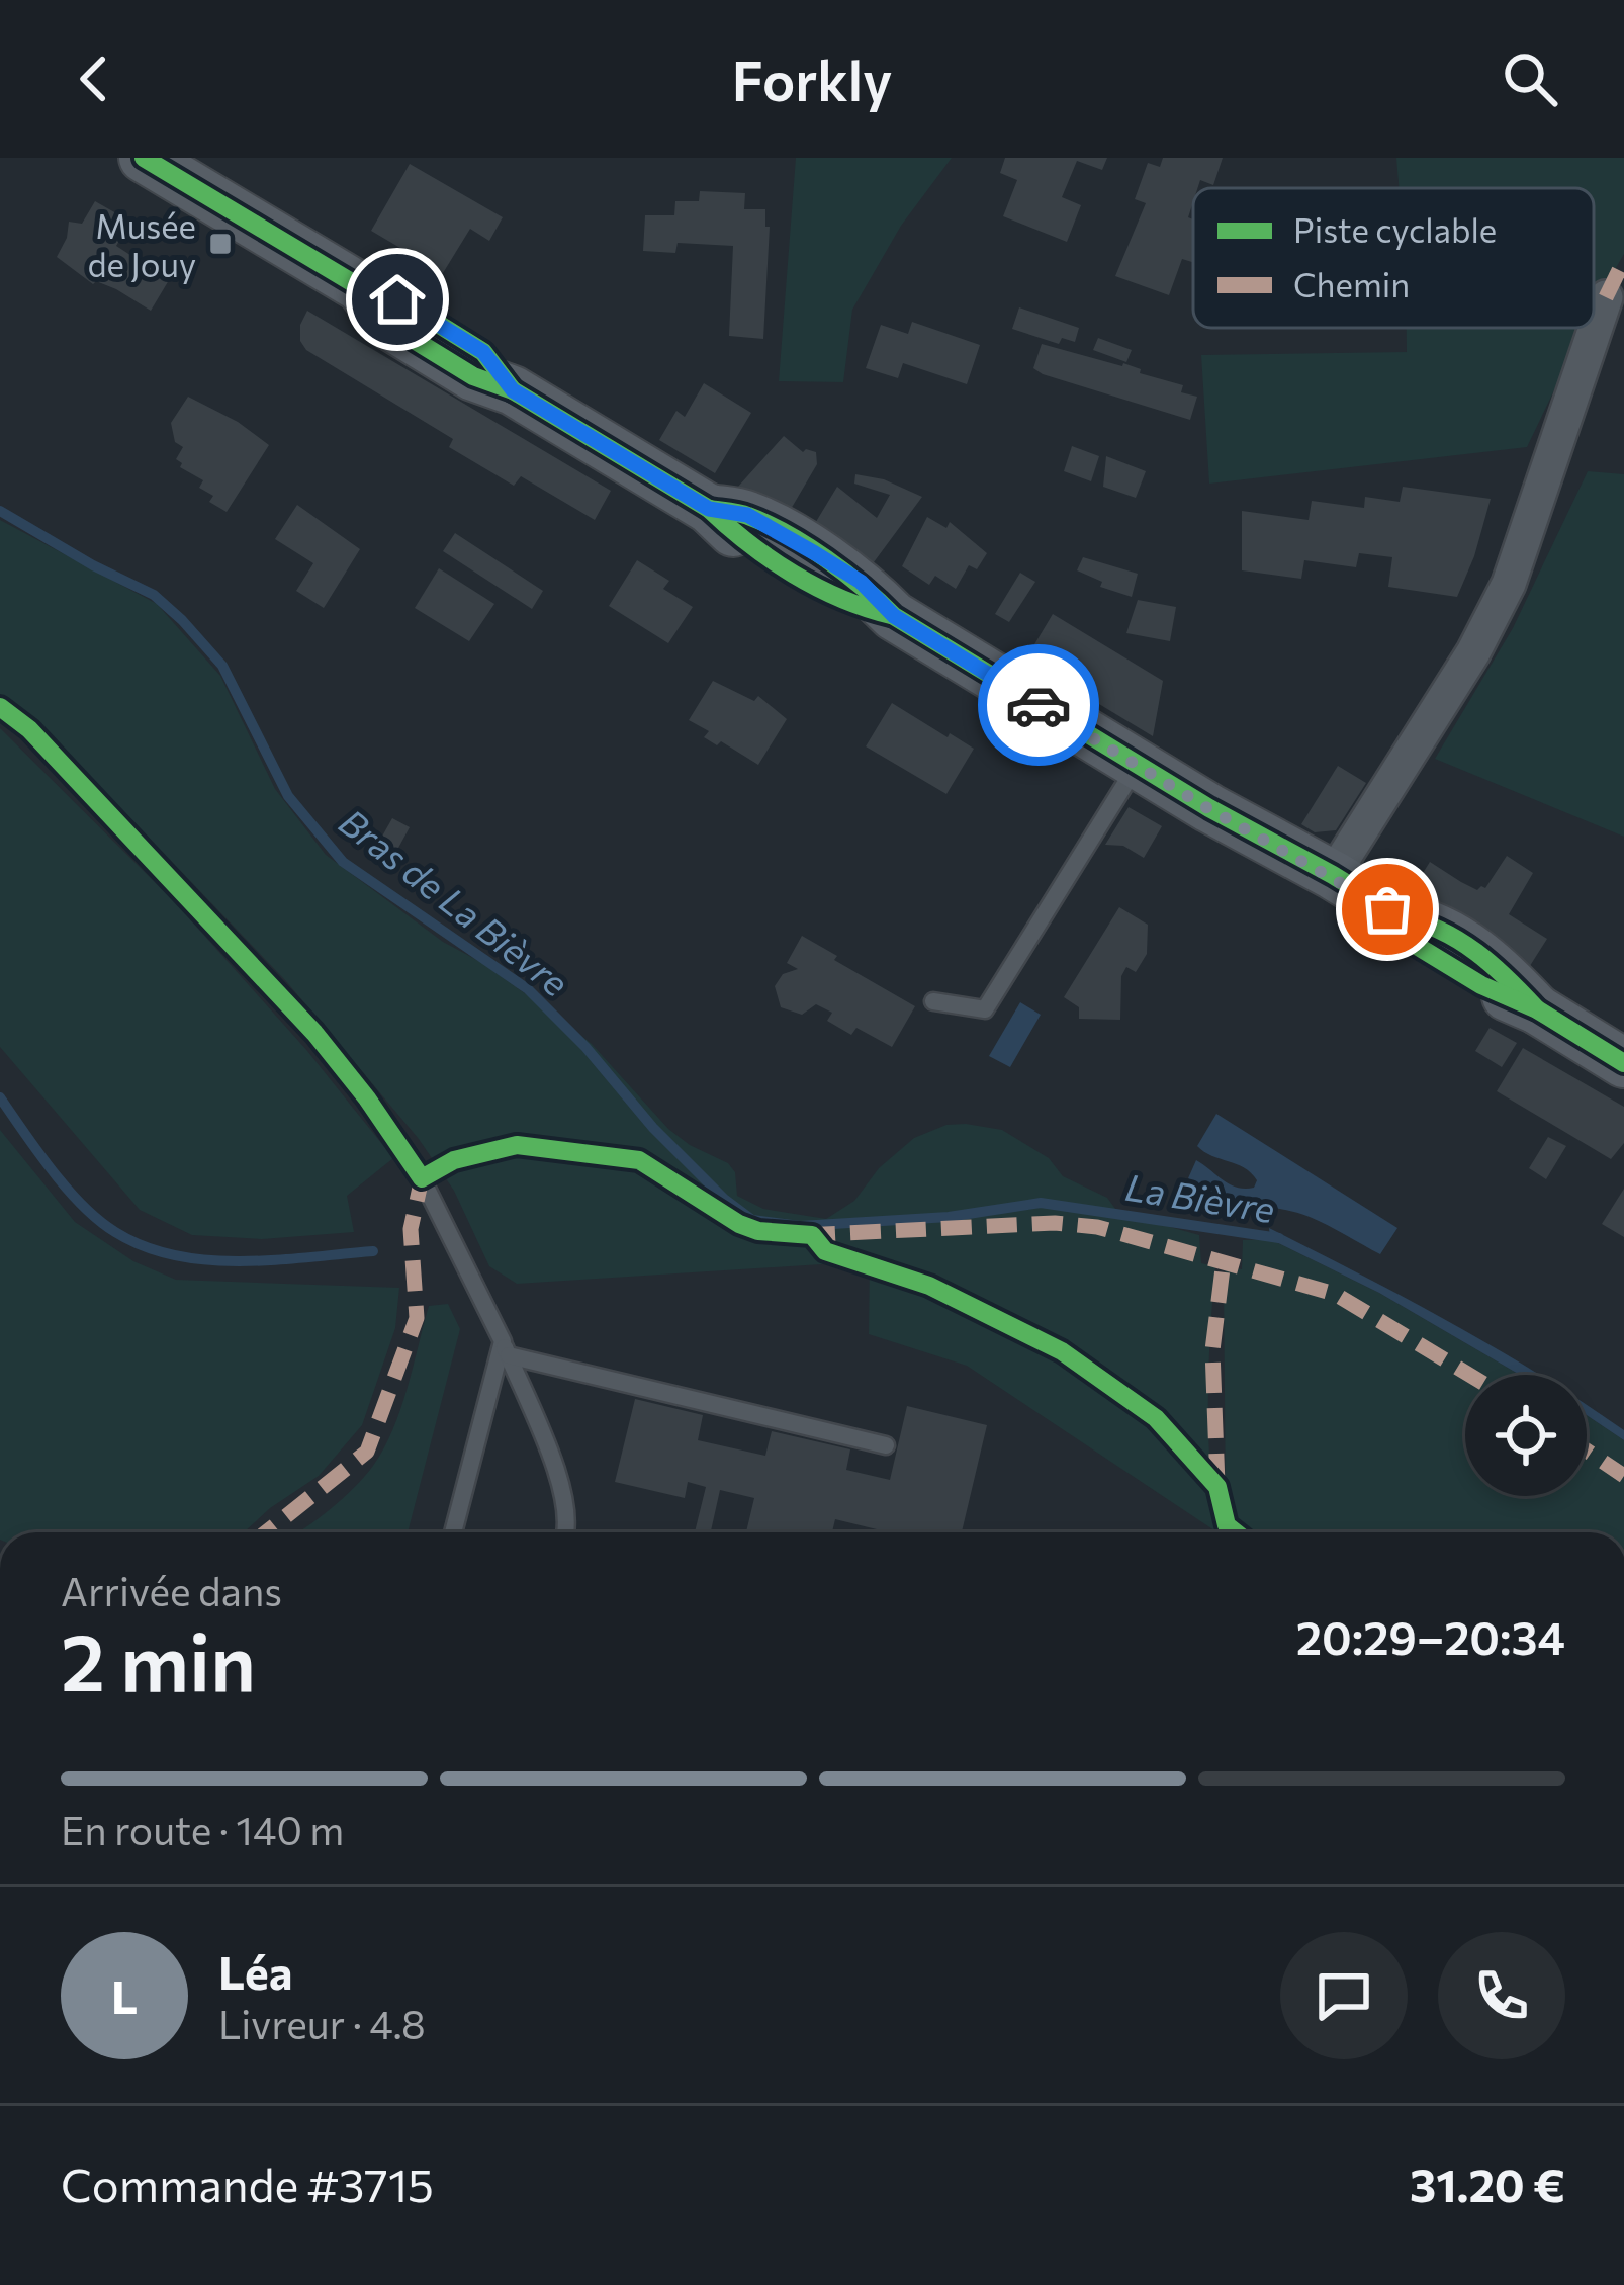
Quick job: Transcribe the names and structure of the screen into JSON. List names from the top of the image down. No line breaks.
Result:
{"water":["Bras de La Bièvre","La Bièvre"],"places":{"transit":["Musée de Jouy"]},"legend":["Piste cyclable","Chemin"],"page":{"header":"Forkly","heading":["2 min","Arrivée dans","20:29–20:34"],"panel":["Léa","Livreur · 4.8","Commande #3715","31.20 €"],"bar":"En route · 140 m","round":"L"}}
